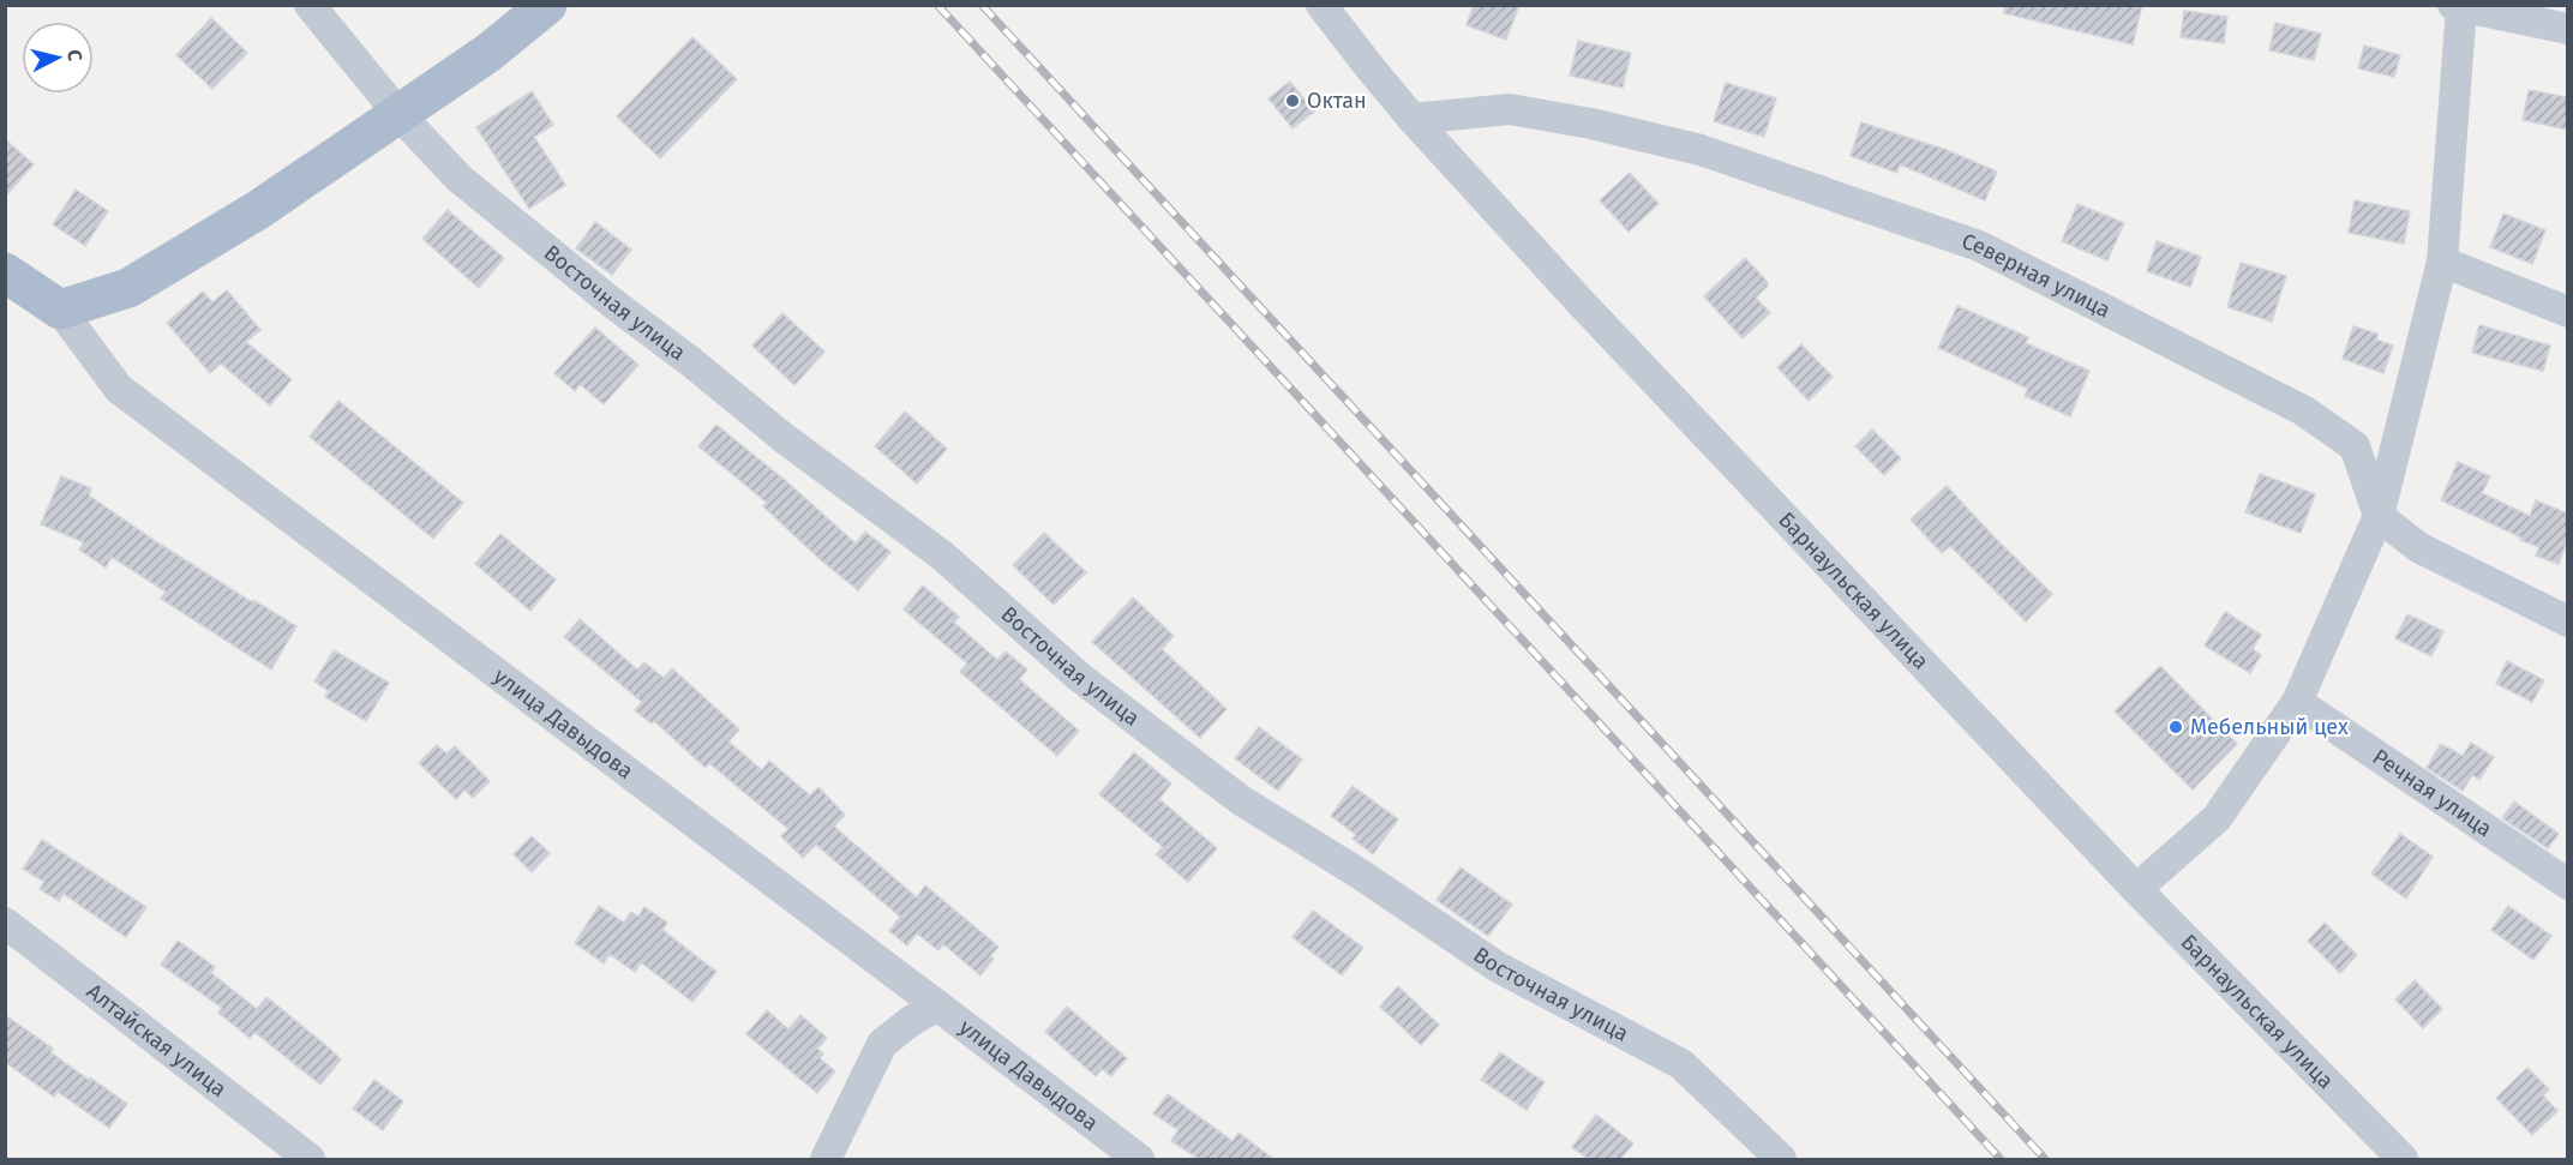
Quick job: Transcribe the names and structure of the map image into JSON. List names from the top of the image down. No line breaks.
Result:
{"streets":{"main road":["улица Давыдова"],"street":["Северная улица","Восточная улица","Барнаульская улица","Речная улица","Алтайская улица"]},"crossings":[["Северная улица","Барнаульская улица"]],"places":["Октан","Мебельный цех"],"north":"right"}
